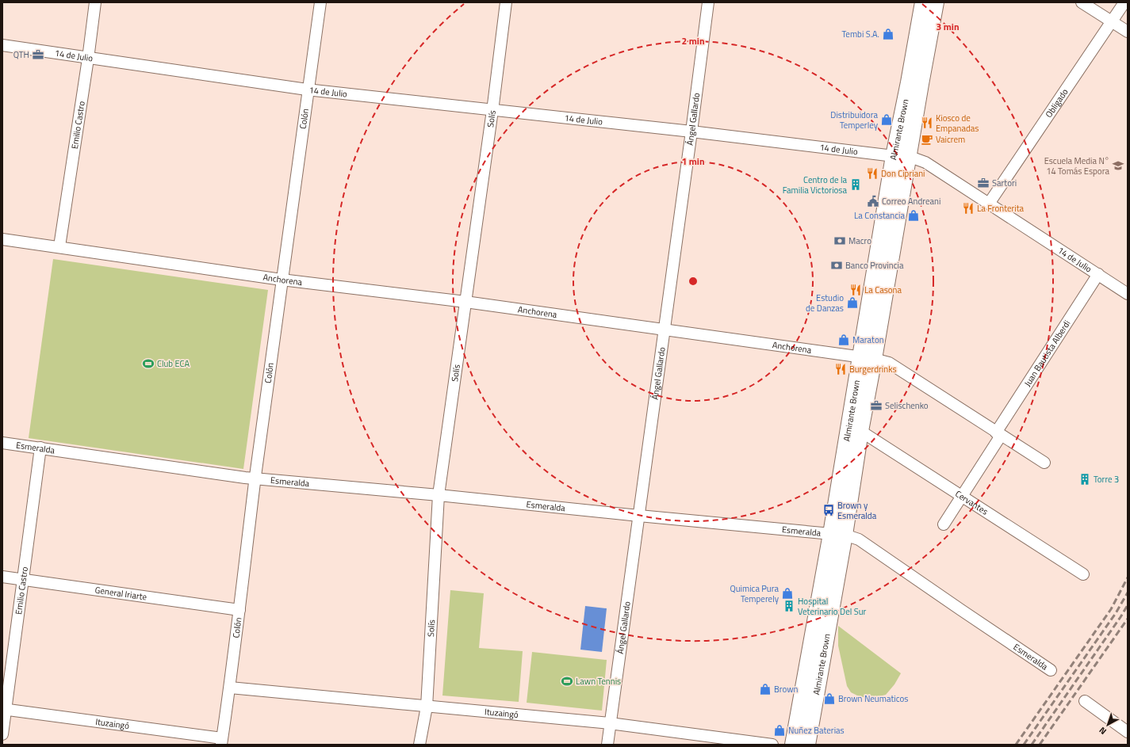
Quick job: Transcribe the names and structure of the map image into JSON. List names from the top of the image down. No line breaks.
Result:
{"streets":{"main road":["Almirante Brown"],"street":["14 de Julio","Obligado","Colón","Solís","Ángel Gallardo","Emilio Castro","Anchorena","Juan Bautista Alberdi","Esmeralda","Cervantes","General Iriarte","Ituzaingó"]},"crossings":[["14 de Julio","Obligado"],["14 de Julio","Colón"],["14 de Julio","Solís"],["14 de Julio","Ángel Gallardo"],["14 de Julio","Emilio Castro"],["14 de Julio","Almirante Brown"],["14 de Julio","Juan Bautista Alberdi"],["Colón","Anchorena"],["Colón","Esmeralda"],["Colón","General Iriarte"],["Colón","Ituzaingó"],["Solís","Anchorena"],["Solís","Esmeralda"],["Solís","Ituzaingó"],["Ángel Gallardo","Anchorena"],["Ángel Gallardo","Esmeralda"],["Ángel Gallardo","Ituzaingó"],["Emilio Castro","Anchorena"],["Emilio Castro","Esmeralda"],["Emilio Castro","General Iriarte"],["Emilio Castro","Ituzaingó"],["Almirante Brown","Anchorena"],["Almirante Brown","Esmeralda"],["Almirante Brown","Cervantes"],["Anchorena","Juan Bautista Alberdi"],["Juan Bautista Alberdi","Cervantes"]],"places":{"shop":["Tembi S.A.","Distribuidora Temperley","La Constancia","Estudio de Danzas","Maraton","Quimica Pura Temperely","Brown","Brown Neumaticos","Nuñez Baterias"],"office":["QTH","Sartori","Selischenko"],"restaurant":["Kiosco de Empanadas","Don Cipriani","La Fronterita","La Casona","Burgerdrinks"],"cafe":["Vaicrem"],"school or university":["Escuela Media N° 14 Tomás Espora"],"building":["Centro de la Familia Victoriosa","Torre 3","Hospital Veterinario Del Sur"],"public building":["Correo Andreani"],"bank":["Macro","Banco Provincia"],"sports":["Club ECA","Lawn Tennis"],"bus stop":["Brown y Esmeralda"]},"north":"bottom left","rings":["3 min","2 min","1 min"]}
